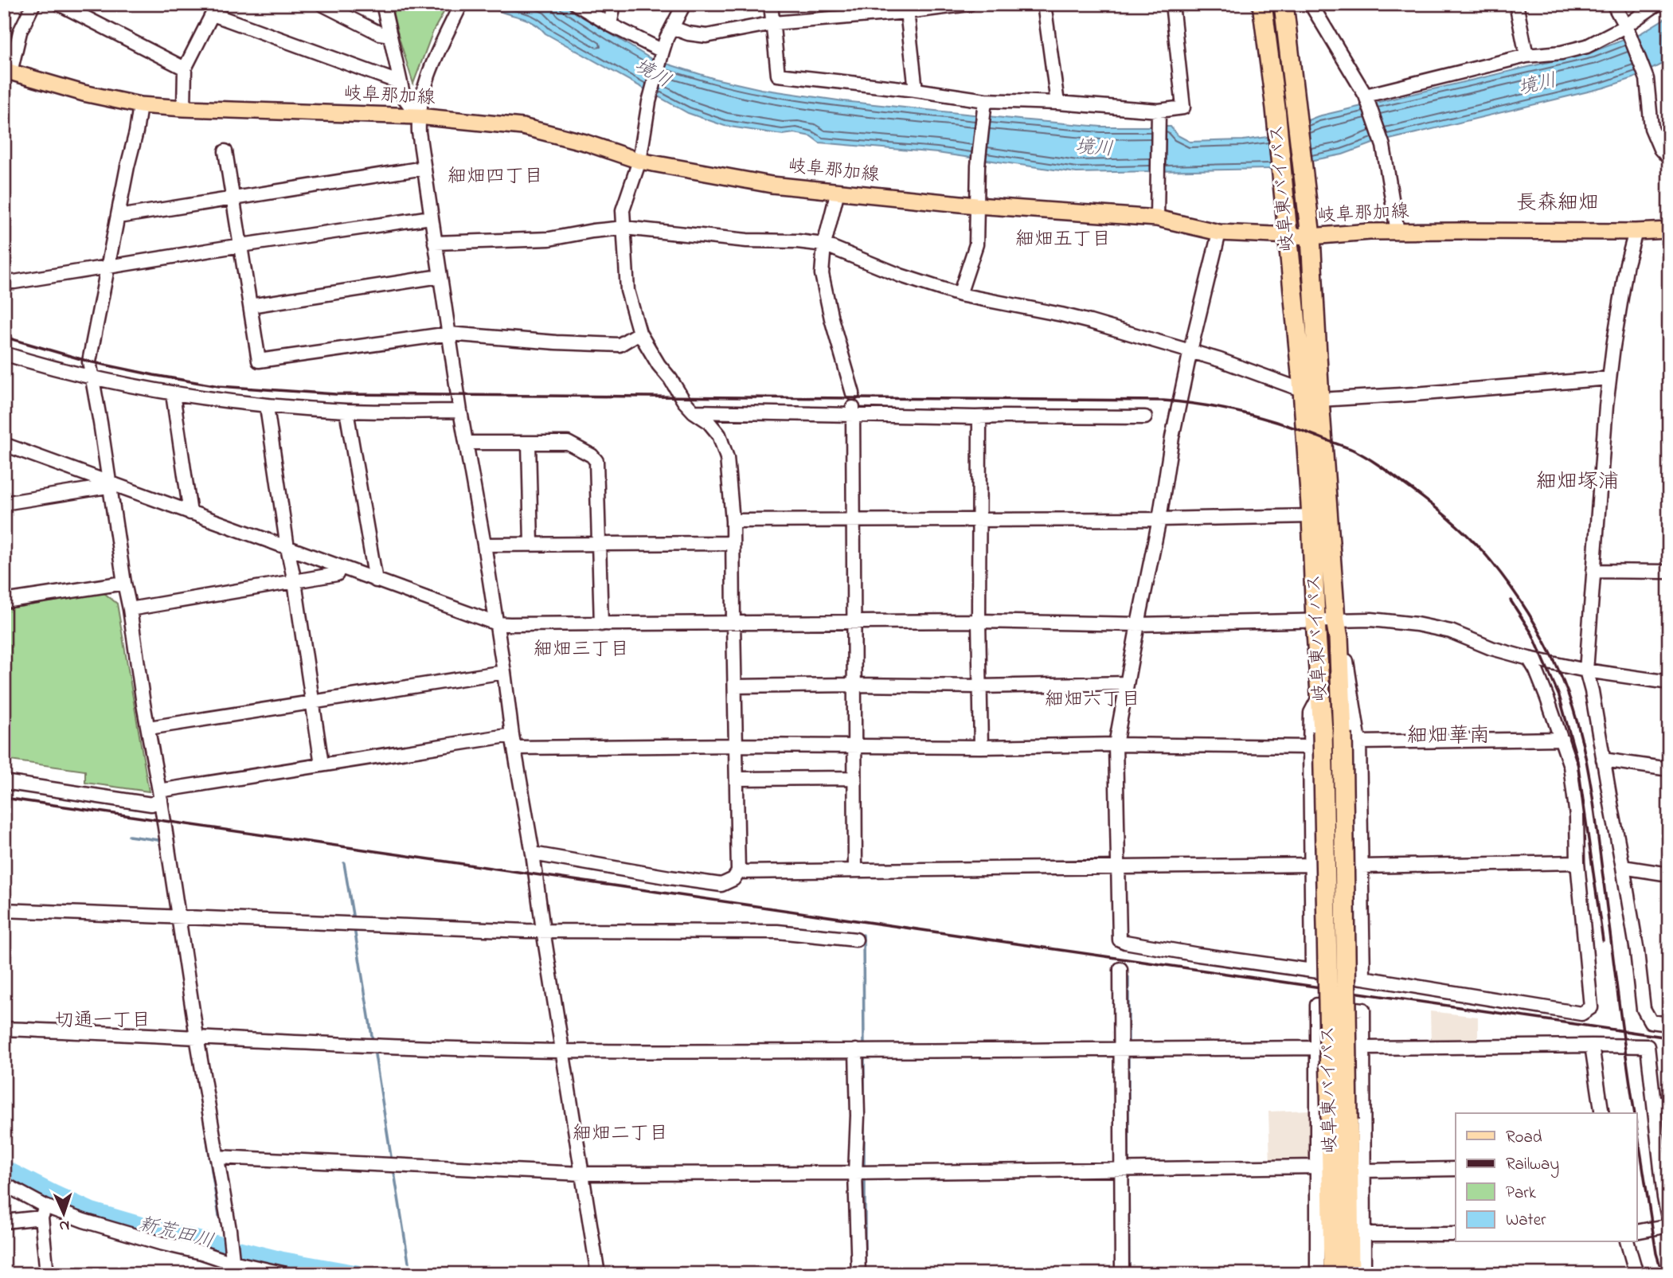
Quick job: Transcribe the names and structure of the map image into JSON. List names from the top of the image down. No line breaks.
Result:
{"streets":{"highway":["岐阜東バイパス"],"main road":["岐阜那加線"]},"crossings":[["岐阜那加線","岐阜東バイパス"]],"districts":["細畑四丁目","長森細畑","細畑五丁目","細畑塚浦","細畑三丁目","細畑六丁目","細畑華南","切通一丁目","細畑二丁目"],"water":["境川","新荒田川"],"legend":["Road","Railway","Park","Water"],"north":"bottom"}
